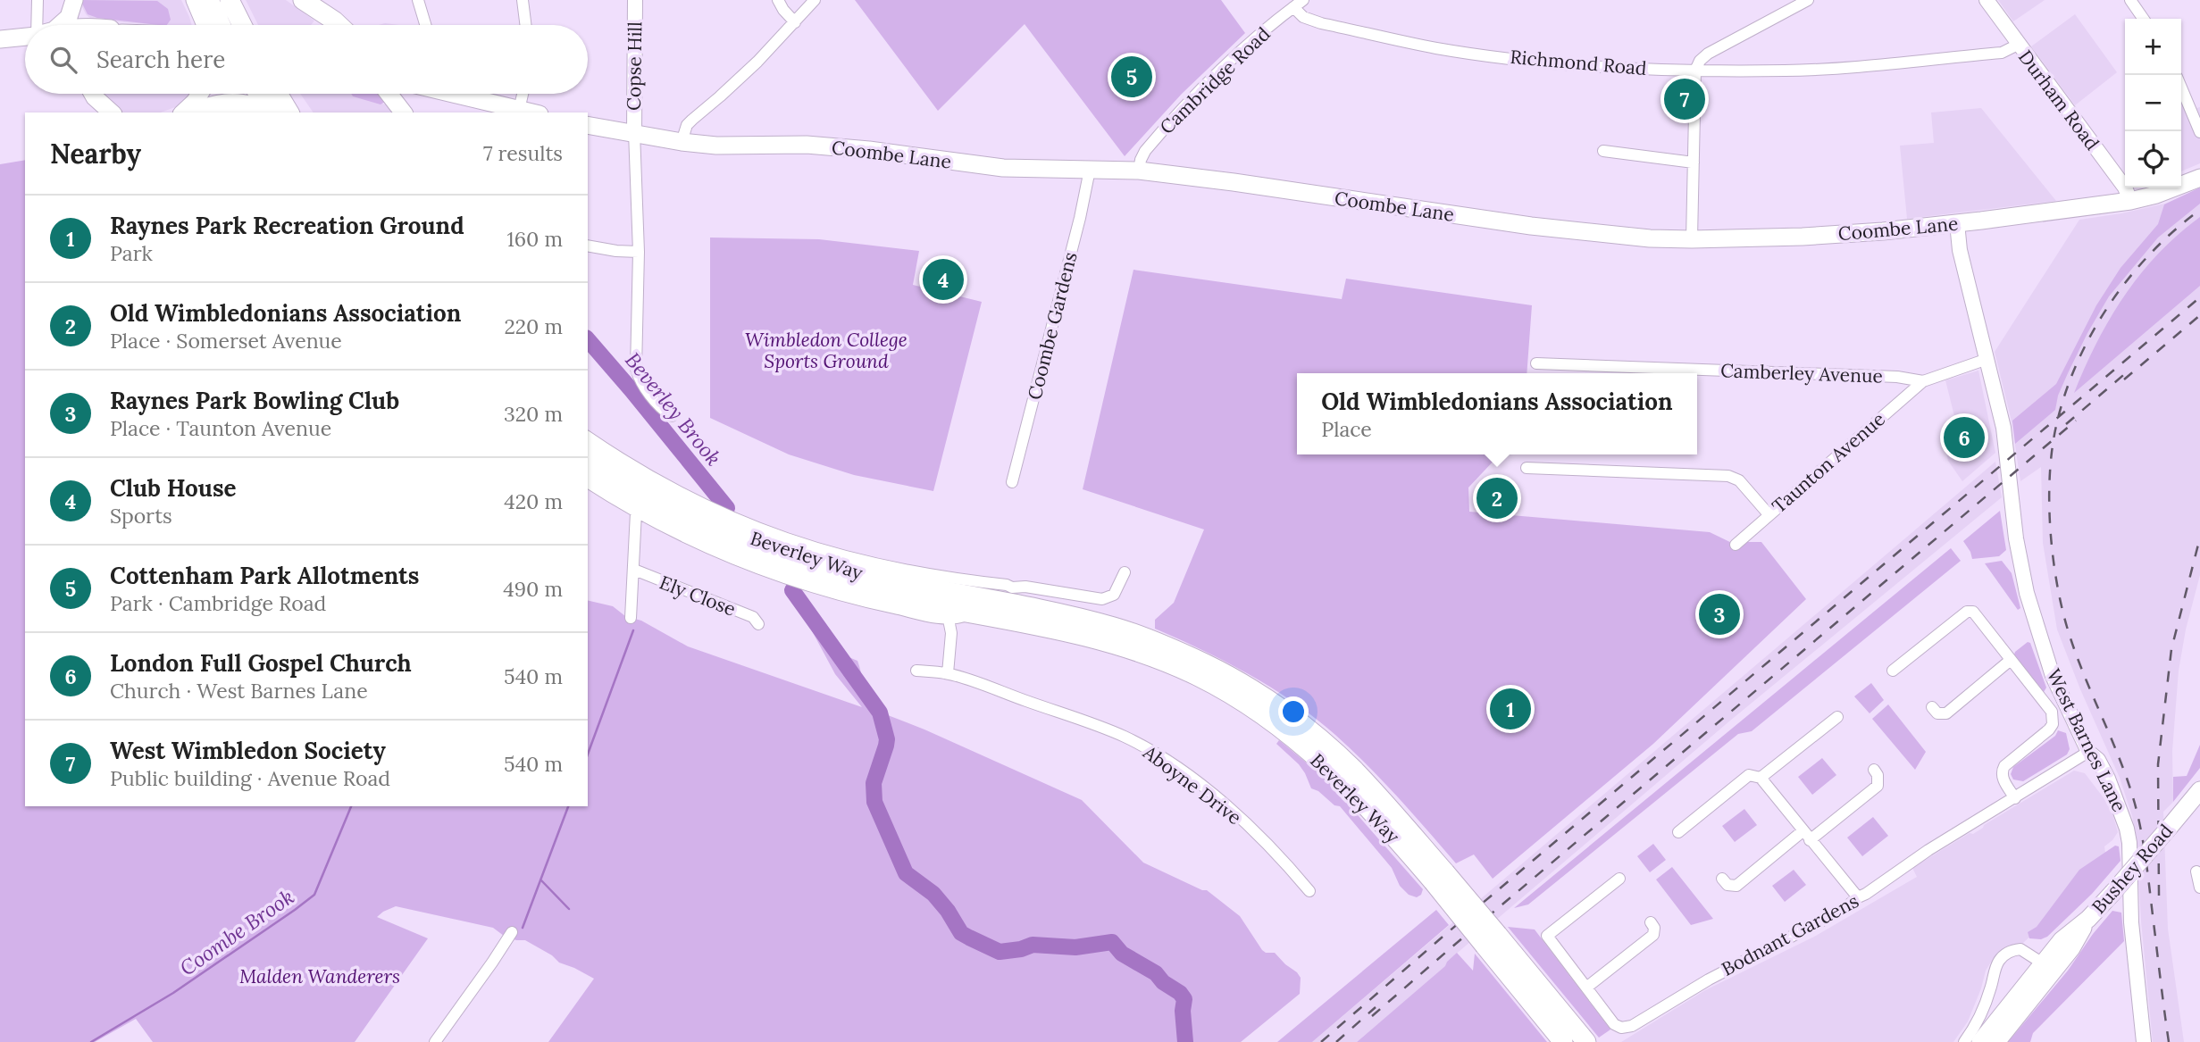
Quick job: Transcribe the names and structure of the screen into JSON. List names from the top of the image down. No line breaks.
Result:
{"streets":{"highway":["Beverley Way"],"main road":["Copse Hill","Durham Road","Coombe Lane","West Barnes Lane","Bushey Road"],"street":["Richmond Road","Cambridge Road","Coombe Gardens","Camberley Avenue","Taunton Avenue","Ely Close","Aboyne Drive","Bodnant Gardens"]},"crossings":[["Richmond Road","Cambridge Road"],["Richmond Road","Durham Road"],["Copse Hill","Coombe Lane"],["Cambridge Road","Coombe Lane"],["Durham Road","Coombe Lane"],["Coombe Lane","Coombe Gardens"],["Coombe Lane","West Barnes Lane"],["Camberley Avenue","Taunton Avenue"],["Camberley Avenue","West Barnes Lane"],["West Barnes Lane","Bodnant Gardens"]],"water":["Beverley Brook","Coombe Brook"],"parks":["Wimbledon College Sports Ground","Malden Wanderers"],"page":{"map_buttons":["+","−"],"search":"Search here","pins":["5","7","4","6","2","3","1"],"heading":["Nearby","7 results"],"list":[{"mark":"1","name":"Raynes Park Recreation Ground","note":"Park","value":"160 m"},{"mark":"2","name":"Old Wimbledonians Association","note":"Place · Somerset Avenue","value":"220 m"},{"mark":"3","name":"Raynes Park Bowling Club","note":"Place · Taunton Avenue","value":"320 m"},{"mark":"4","name":"Club House","note":"Sports","value":"420 m"},{"mark":"5","name":"Cottenham Park Allotments","note":"Park · Cambridge Road","value":"490 m"},{"mark":"6","name":"London Full Gospel Church","note":"Church · West Barnes Lane","value":"540 m"},{"mark":"7","name":"West Wimbledon Society","note":"Public building · Avenue Road","value":"540 m"}],"popup":["Old Wimbledonians Association","Place"]}}
